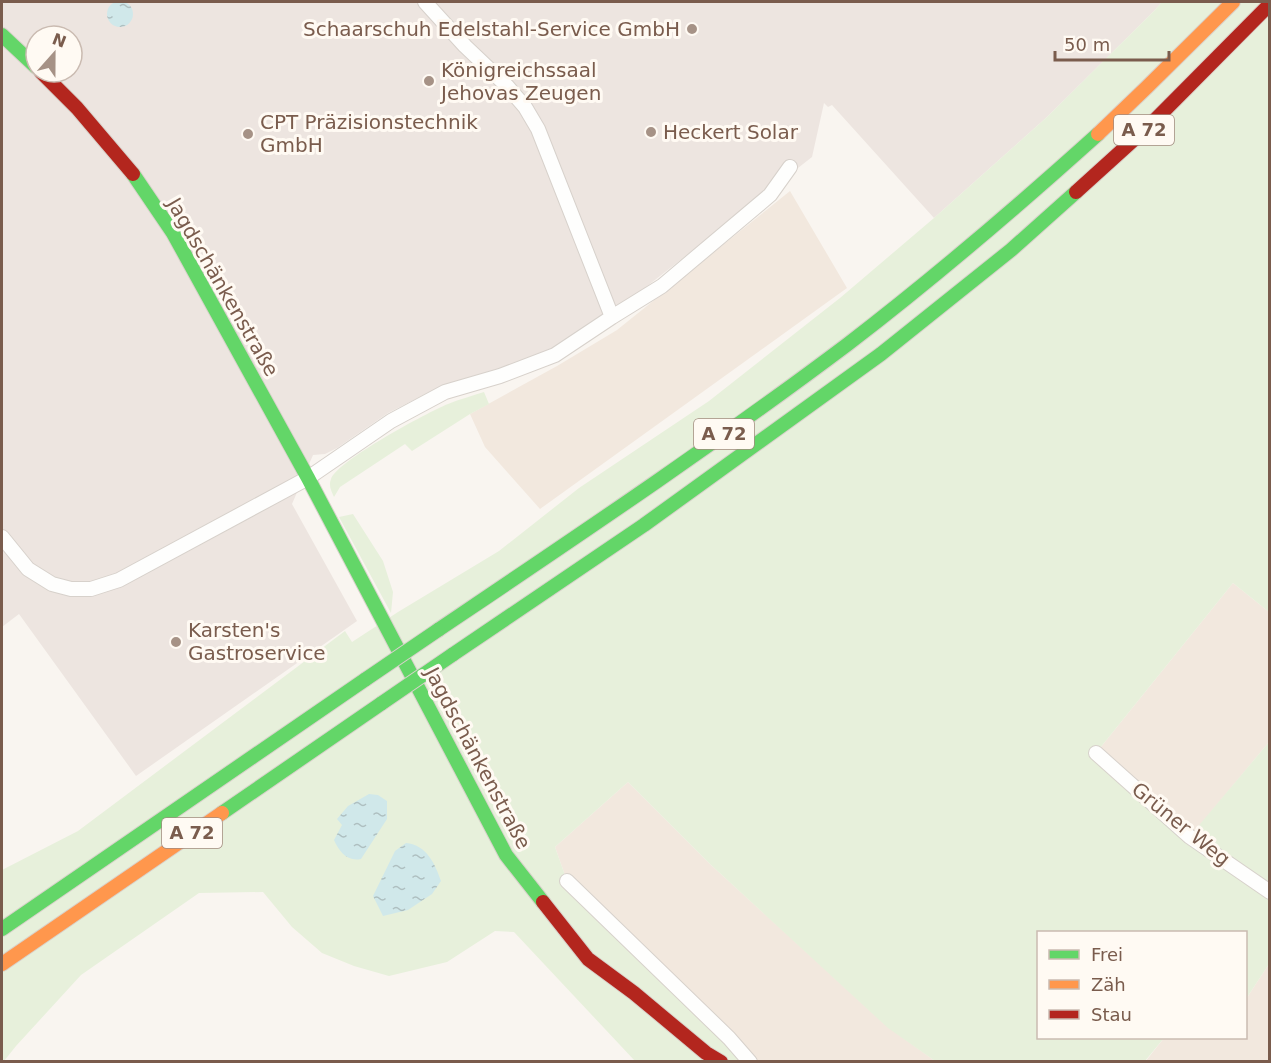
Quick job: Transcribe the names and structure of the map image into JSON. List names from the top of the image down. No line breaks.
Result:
{"streets":{"main road":["A 72","Jagdschänkenstraße"],"street":["Grüner Weg"]},"places":["Schaarschuh Edelstahl-Service GmbH","Königreichssaal Jehovas Zeugen","Heckert Solar","CPT Präzisionstechnik GmbH","Karsten's Gastroservice"],"legend":["Frei","Zäh","Stau"],"scale_bar":"50 m","north":"top"}
